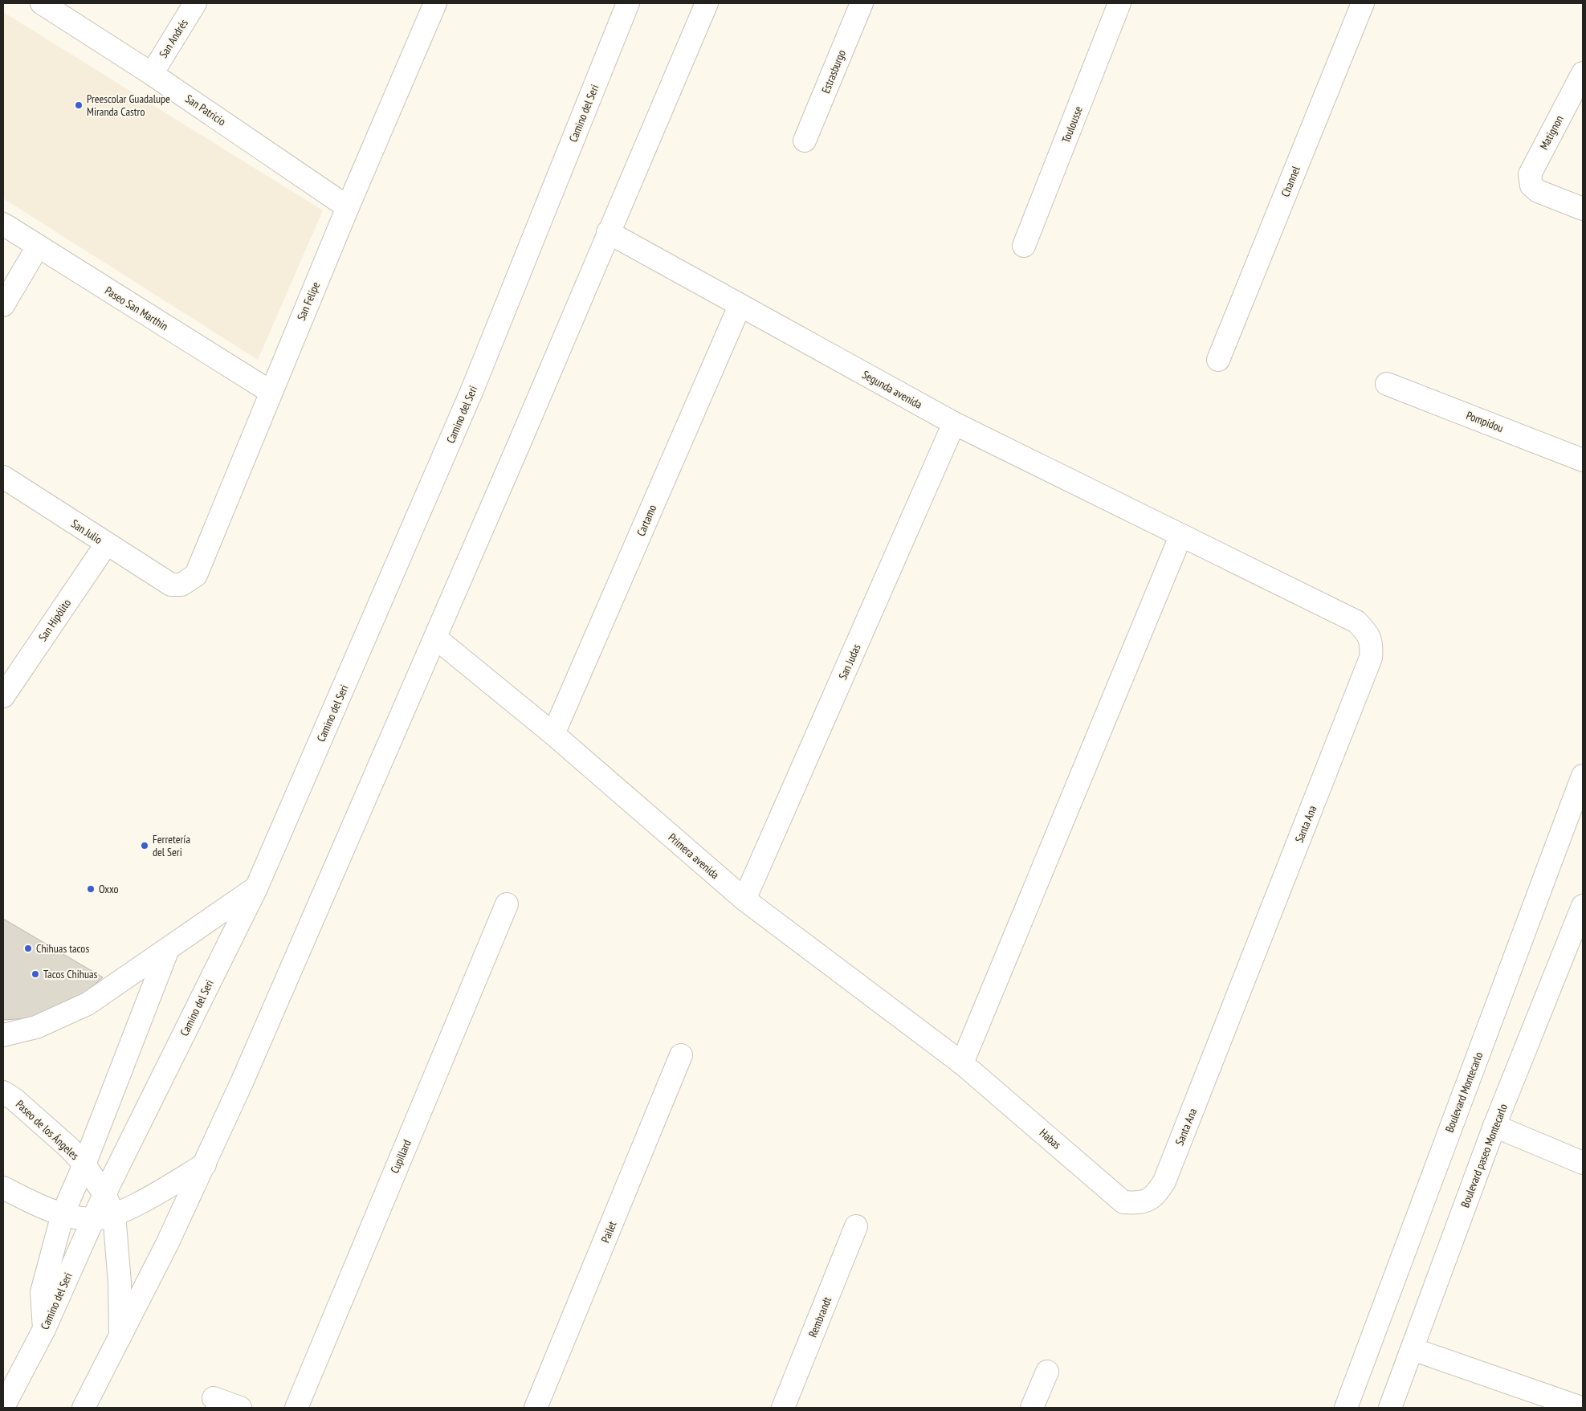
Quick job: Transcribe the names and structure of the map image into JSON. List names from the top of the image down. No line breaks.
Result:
{"streets":{"street":["San Andrés","Estrasburgo","San Patricio","Camino del Seri","Toulousse","Matignon","Channel","San Felipe","Paseo San Marthin","Segunda avenida","Pompidou","Cartamo","San Julio","San Hipólito","San Judas","Santa Ana","Primera avenida","Boulevard Montecarlo","Paseo de los Ángeles","Habas","Boulevard paseo Montecarlo","Cupillard","Pailet","Rembrandt"]},"crossings":[["San Andrés","San Patricio"],["San Patricio","San Felipe"],["Camino del Seri","Paseo de los Ángeles"],["San Felipe","Paseo San Marthin"],["San Felipe","San Julio"],["Segunda avenida","Cartamo"],["Segunda avenida","San Judas"],["Segunda avenida","Santa Ana"],["Cartamo","Primera avenida"],["San Julio","San Hipólito"],["San Judas","Primera avenida"],["Santa Ana","Habas"],["Primera avenida","Habas"]],"places":["Preescolar Guadalupe Miranda Castro","Ferretería del Seri","Oxxo","Chihuas tacos","Tacos Chihuas"]}
